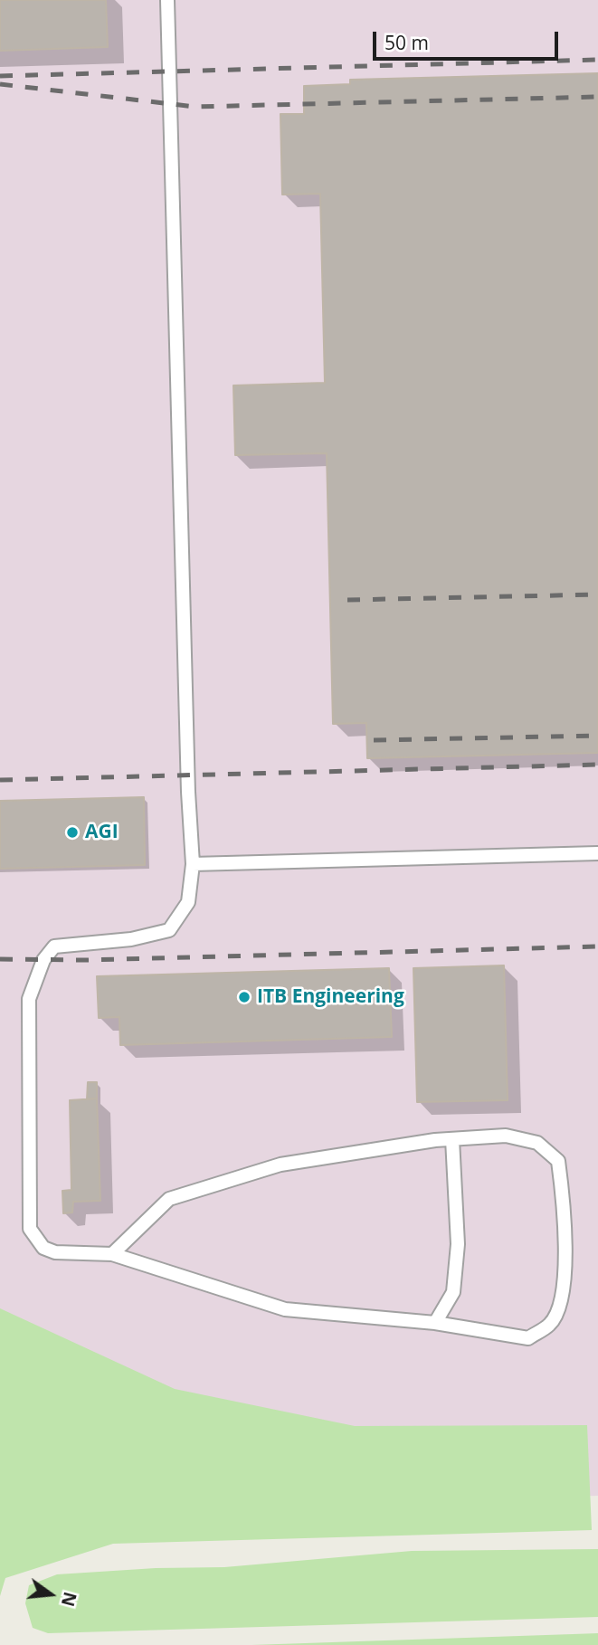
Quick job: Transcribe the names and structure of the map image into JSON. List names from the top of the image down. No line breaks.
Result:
{"places":["AGI","ITB Engineering"],"scale_bar":"50 m","north":"right"}
